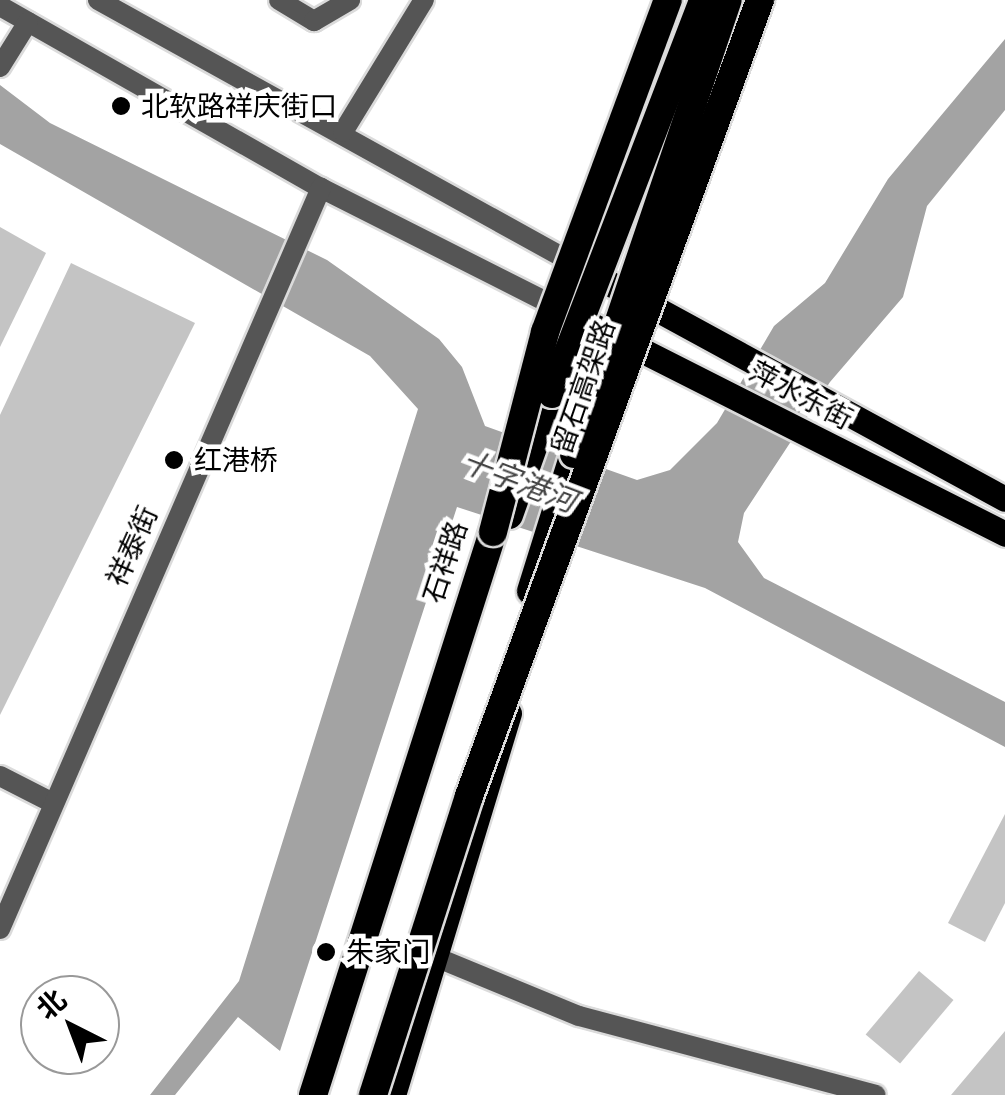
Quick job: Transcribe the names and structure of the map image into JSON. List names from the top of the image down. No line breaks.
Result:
{"streets":{"highway":["留石高架路"],"main road":["萍水东街","石祥路"],"street":["祥泰街"]},"crossings":[["萍水东街","石祥路"]],"water":["十字港河"],"places":["北软路祥庆街口","红港桥","朱家门"],"north":"top left"}
